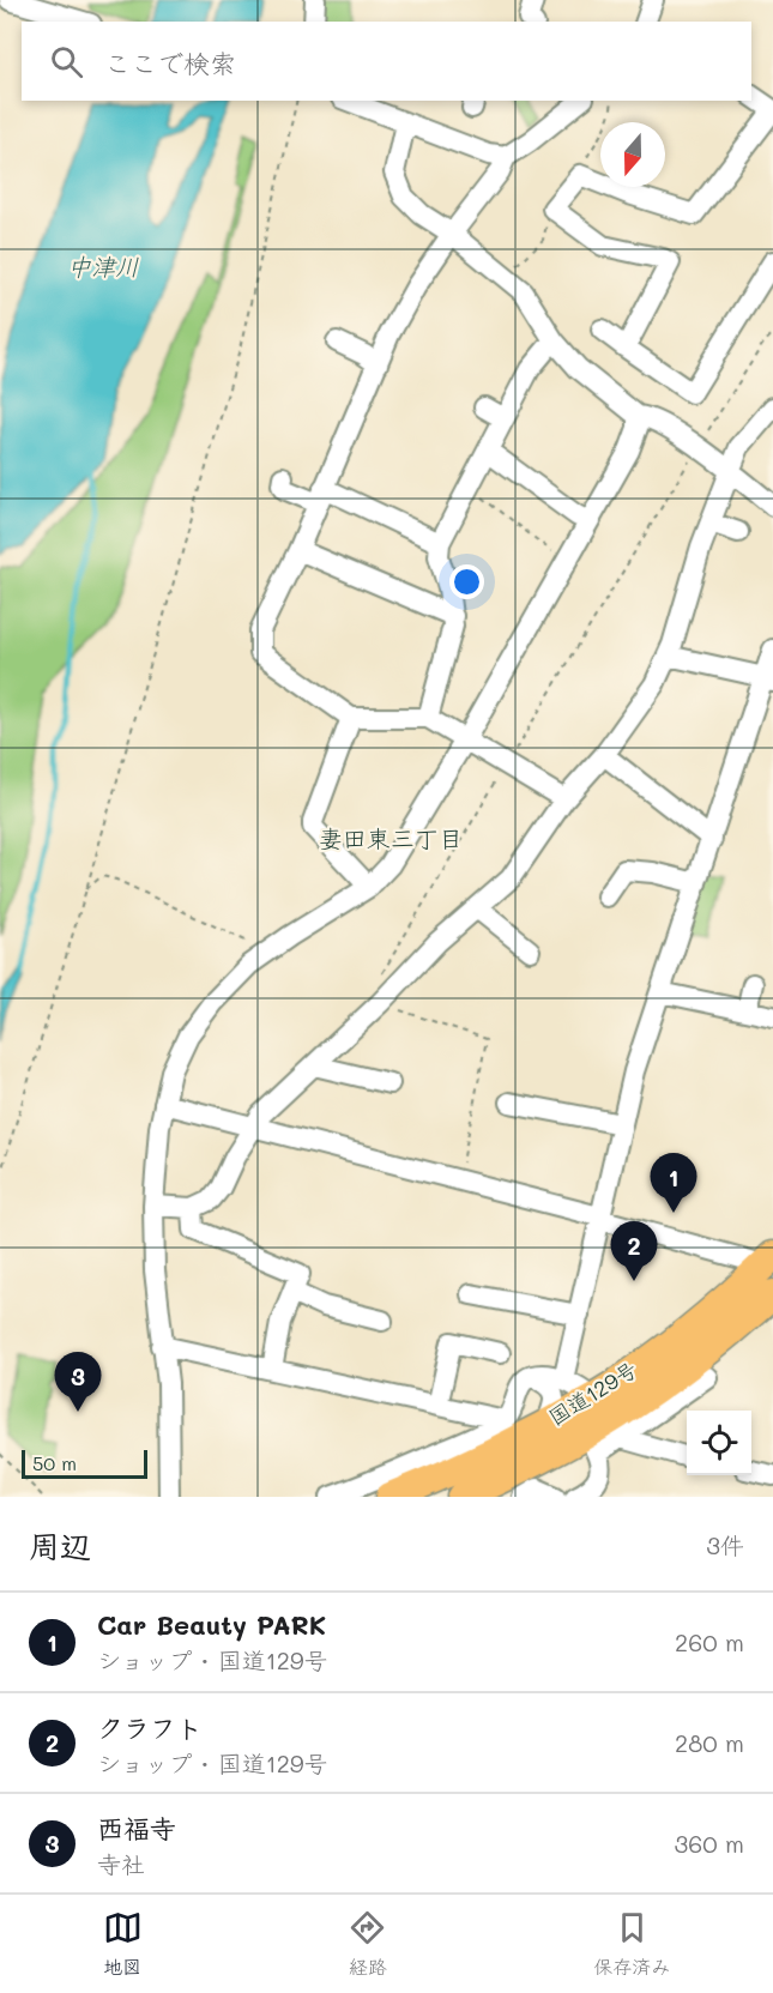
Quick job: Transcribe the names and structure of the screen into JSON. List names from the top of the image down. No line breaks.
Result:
{"streets":{"highway":["国道129号"]},"districts":["妻田東三丁目"],"water":["中津川"],"scale_bar":"50 m","north":"bottom","page":{"search":"ここで検索","pins":["1","2","3"],"scale":"50 m","heading":["周辺","3件"],"list":[{"mark":"1","name":"Car Beauty PARK","note":"ショップ · 国道129号","value":"260 m"},{"mark":"2","name":"クラフト","note":"ショップ · 国道129号","value":"280 m"},{"mark":"3","name":"西福寺","note":"寺社","value":"360 m"}],"nav":["地図","経路","保存済み"]}}
